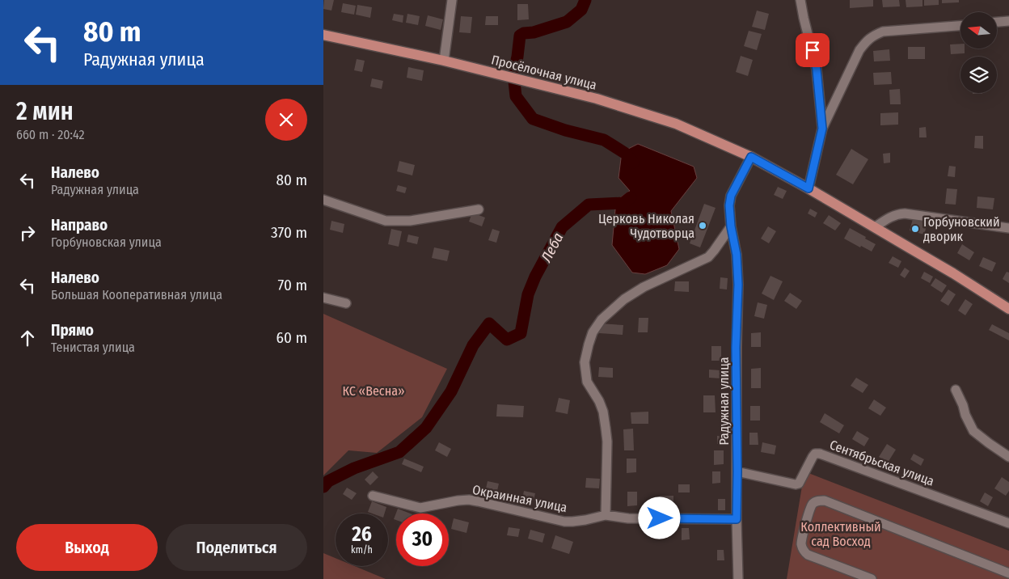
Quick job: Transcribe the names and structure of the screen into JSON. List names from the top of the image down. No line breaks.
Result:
{"streets":{"main road":["Просёлочная улица"],"street":["Радужная улица","Сентябрьская улица","Окраинная улица"]},"crossings":[["Просёлочная улица","Радужная улица"],["Радужная улица","Сентябрьская улица"],["Радужная улица","Окраинная улица"]],"water":["Леба"],"parks":["КС «Весна»","Коллективный сад Восход"],"places":["Церковь Николая Чудотворца","Горбуновский дворик"],"north":"left","page":{"turn":["80 m","Радужная улица"],"heading":["2 мин","660 m · 20:42"],"list":[{"name":"Налево","note":"Радужная улица","value":"80 m"},{"name":"Направо","note":"Горбуновская улица","value":"370 m"},{"name":"Налево","note":"Большая Кооперативная улица","value":"70 m"},{"name":"Прямо","note":"Тенистая улица","value":"60 m"}],"speed":"26 km/h","limit":"30","buttons":["Выход","Поделиться"]}}
